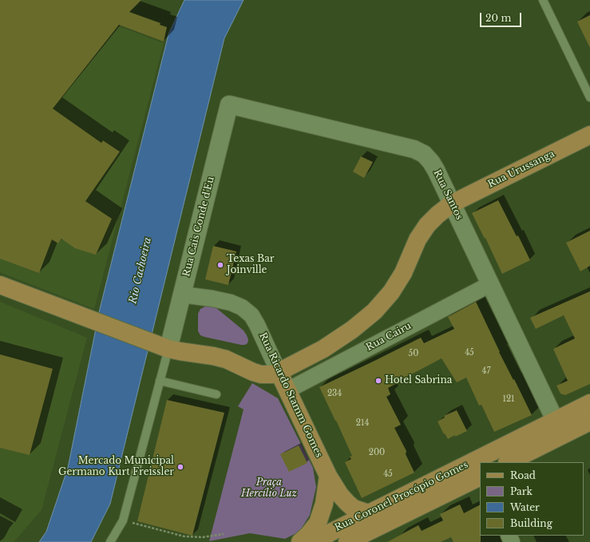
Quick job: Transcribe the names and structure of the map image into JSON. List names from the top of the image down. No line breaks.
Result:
{"streets":{"main road":["Rua Urussanga","Rua Ricardo Stamm Gomes","Rua Coronel Procópio Gomes"],"street":["Rua Santos","Rua Cais Conde d'Eu","Rua Cairu"]},"crossings":[["Rua Urussanga","Rua Santos"],["Rua Urussanga","Rua Ricardo Stamm Gomes"],["Rua Santos","Rua Cais Conde d'Eu"],["Rua Santos","Rua Cairu"],["Rua Santos","Rua Coronel Procópio Gomes"],["Rua Cais Conde d'Eu","Rua Ricardo Stamm Gomes"],["Rua Cairu","Rua Ricardo Stamm Gomes"],["Rua Ricardo Stamm Gomes","Rua Coronel Procópio Gomes"]],"water":["Rio Cachoeira"],"parks":["Praça Hercílio Luz"],"places":["Texas Bar Joinville","Hotel Sabrina","Mercado Municipal Germano Kurt Freissler"],"house_numbers":["45","50","47","234","121","214","200","45"],"legend":["Road","Park","Water","Building"],"scale_bar":"20 m"}
